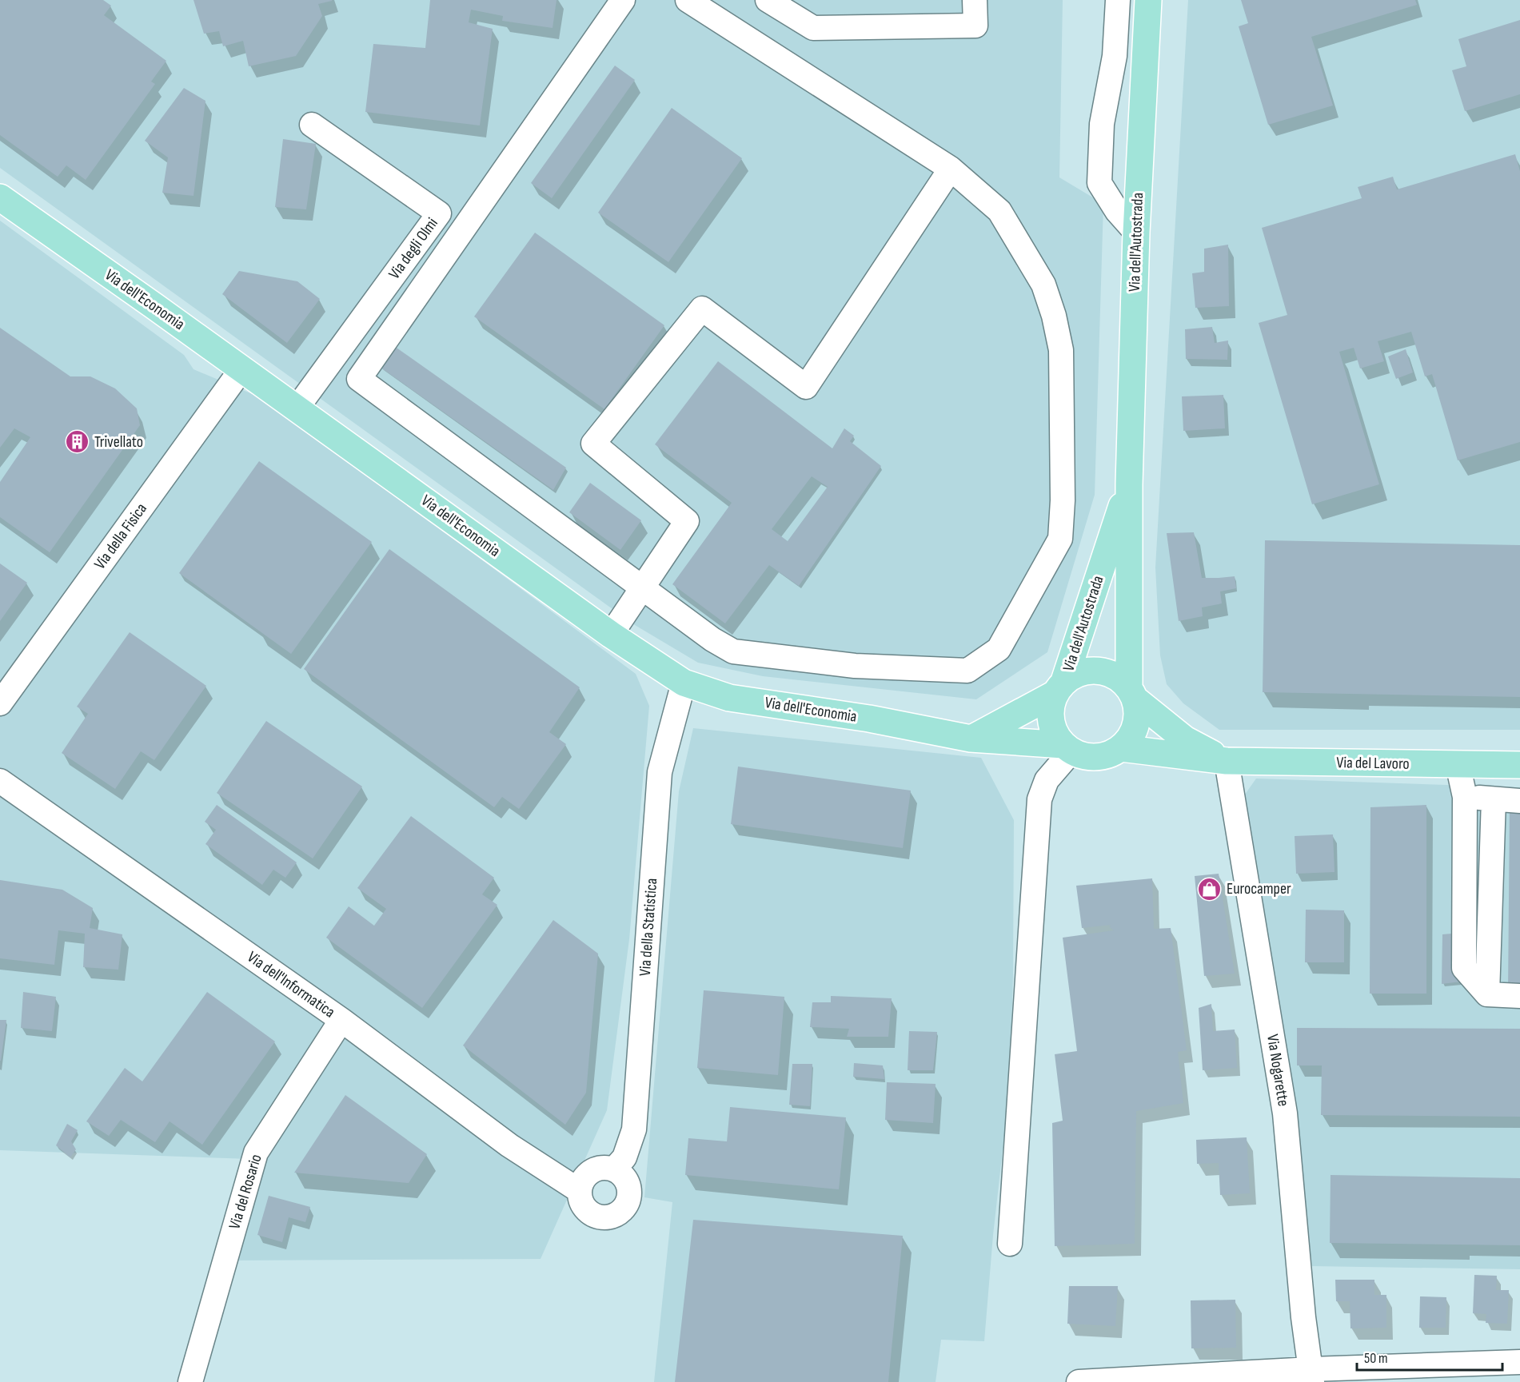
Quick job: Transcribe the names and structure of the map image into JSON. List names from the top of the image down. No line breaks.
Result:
{"streets":{"main road":["Via dell'Autostrada","Via dell'Economia","Via del Lavoro"],"street":["Via degli Olmi","Via della Fisica","Via della Statistica","Via dell'Informatica","Via Nogarette","Via del Rosario"]},"crossings":[["Via dell'Autostrada","Via dell'Economia"],["Via dell'Autostrada","Via del Lavoro"],["Via degli Olmi","Via dell'Economia"],["Via dell'Economia","Via della Fisica"],["Via dell'Economia","Via del Lavoro"],["Via dell'Economia","Via della Statistica"],["Via del Lavoro","Via Nogarette"],["Via della Statistica","Via dell'Informatica"],["Via dell'Informatica","Via del Rosario"]],"places":{"building":["Trivellato"],"shop":["Eurocamper"]},"scale_bar":"50 m"}
